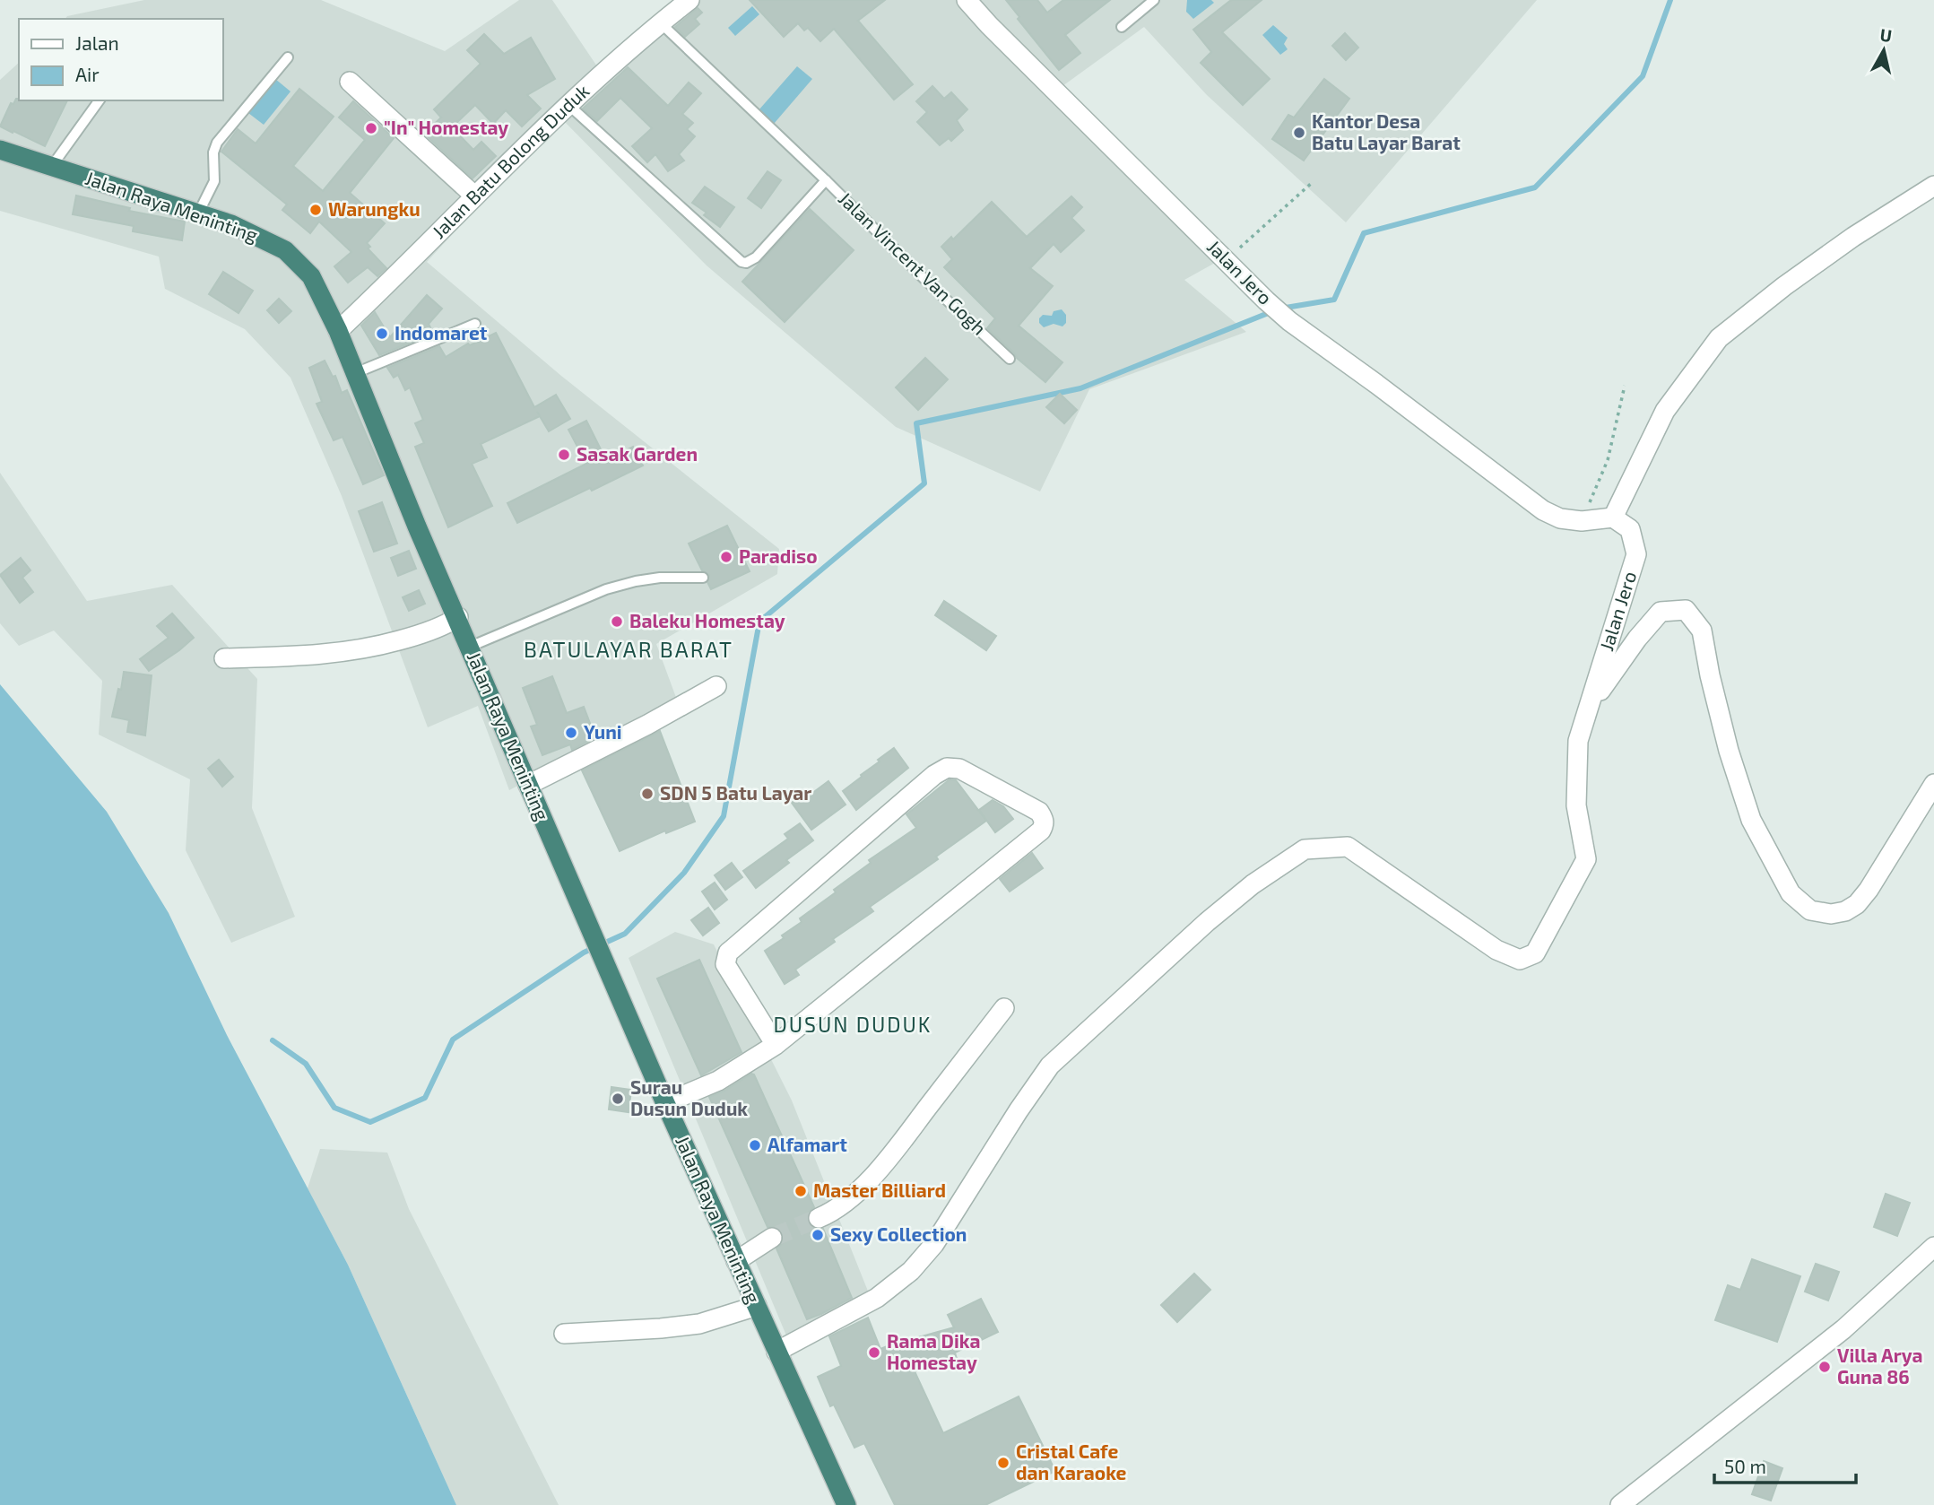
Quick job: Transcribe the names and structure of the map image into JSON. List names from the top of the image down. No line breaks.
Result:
{"streets":{"highway":["Jalan Raya Meninting"],"street":["Jalan Batu Bolong Duduk","Jalan Jero"],"lane":["Jalan Vincent Van Gogh"]},"crossings":[["Jalan Batu Bolong Duduk","Jalan Raya Meninting"],["Jalan Batu Bolong Duduk","Jalan Vincent Van Gogh"]],"districts":["BATULAYAR BARAT","DUSUN DUDUK"],"places":["\"In\" Homestay","Kantor Desa Batu Layar Barat","Warungku","Indomaret","Sasak Garden","Paradiso","Baleku Homestay","Yuni","SDN 5 Batu Layar","Surau Dusun Duduk","Alfamart","Master Billiard","Sexy Collection","Rama Dika Homestay","Villa Arya Guna 86","Cristal Cafe dan Karaoke"],"legend":["Jalan","Air"],"scale_bar":"50 m","north":"top"}
